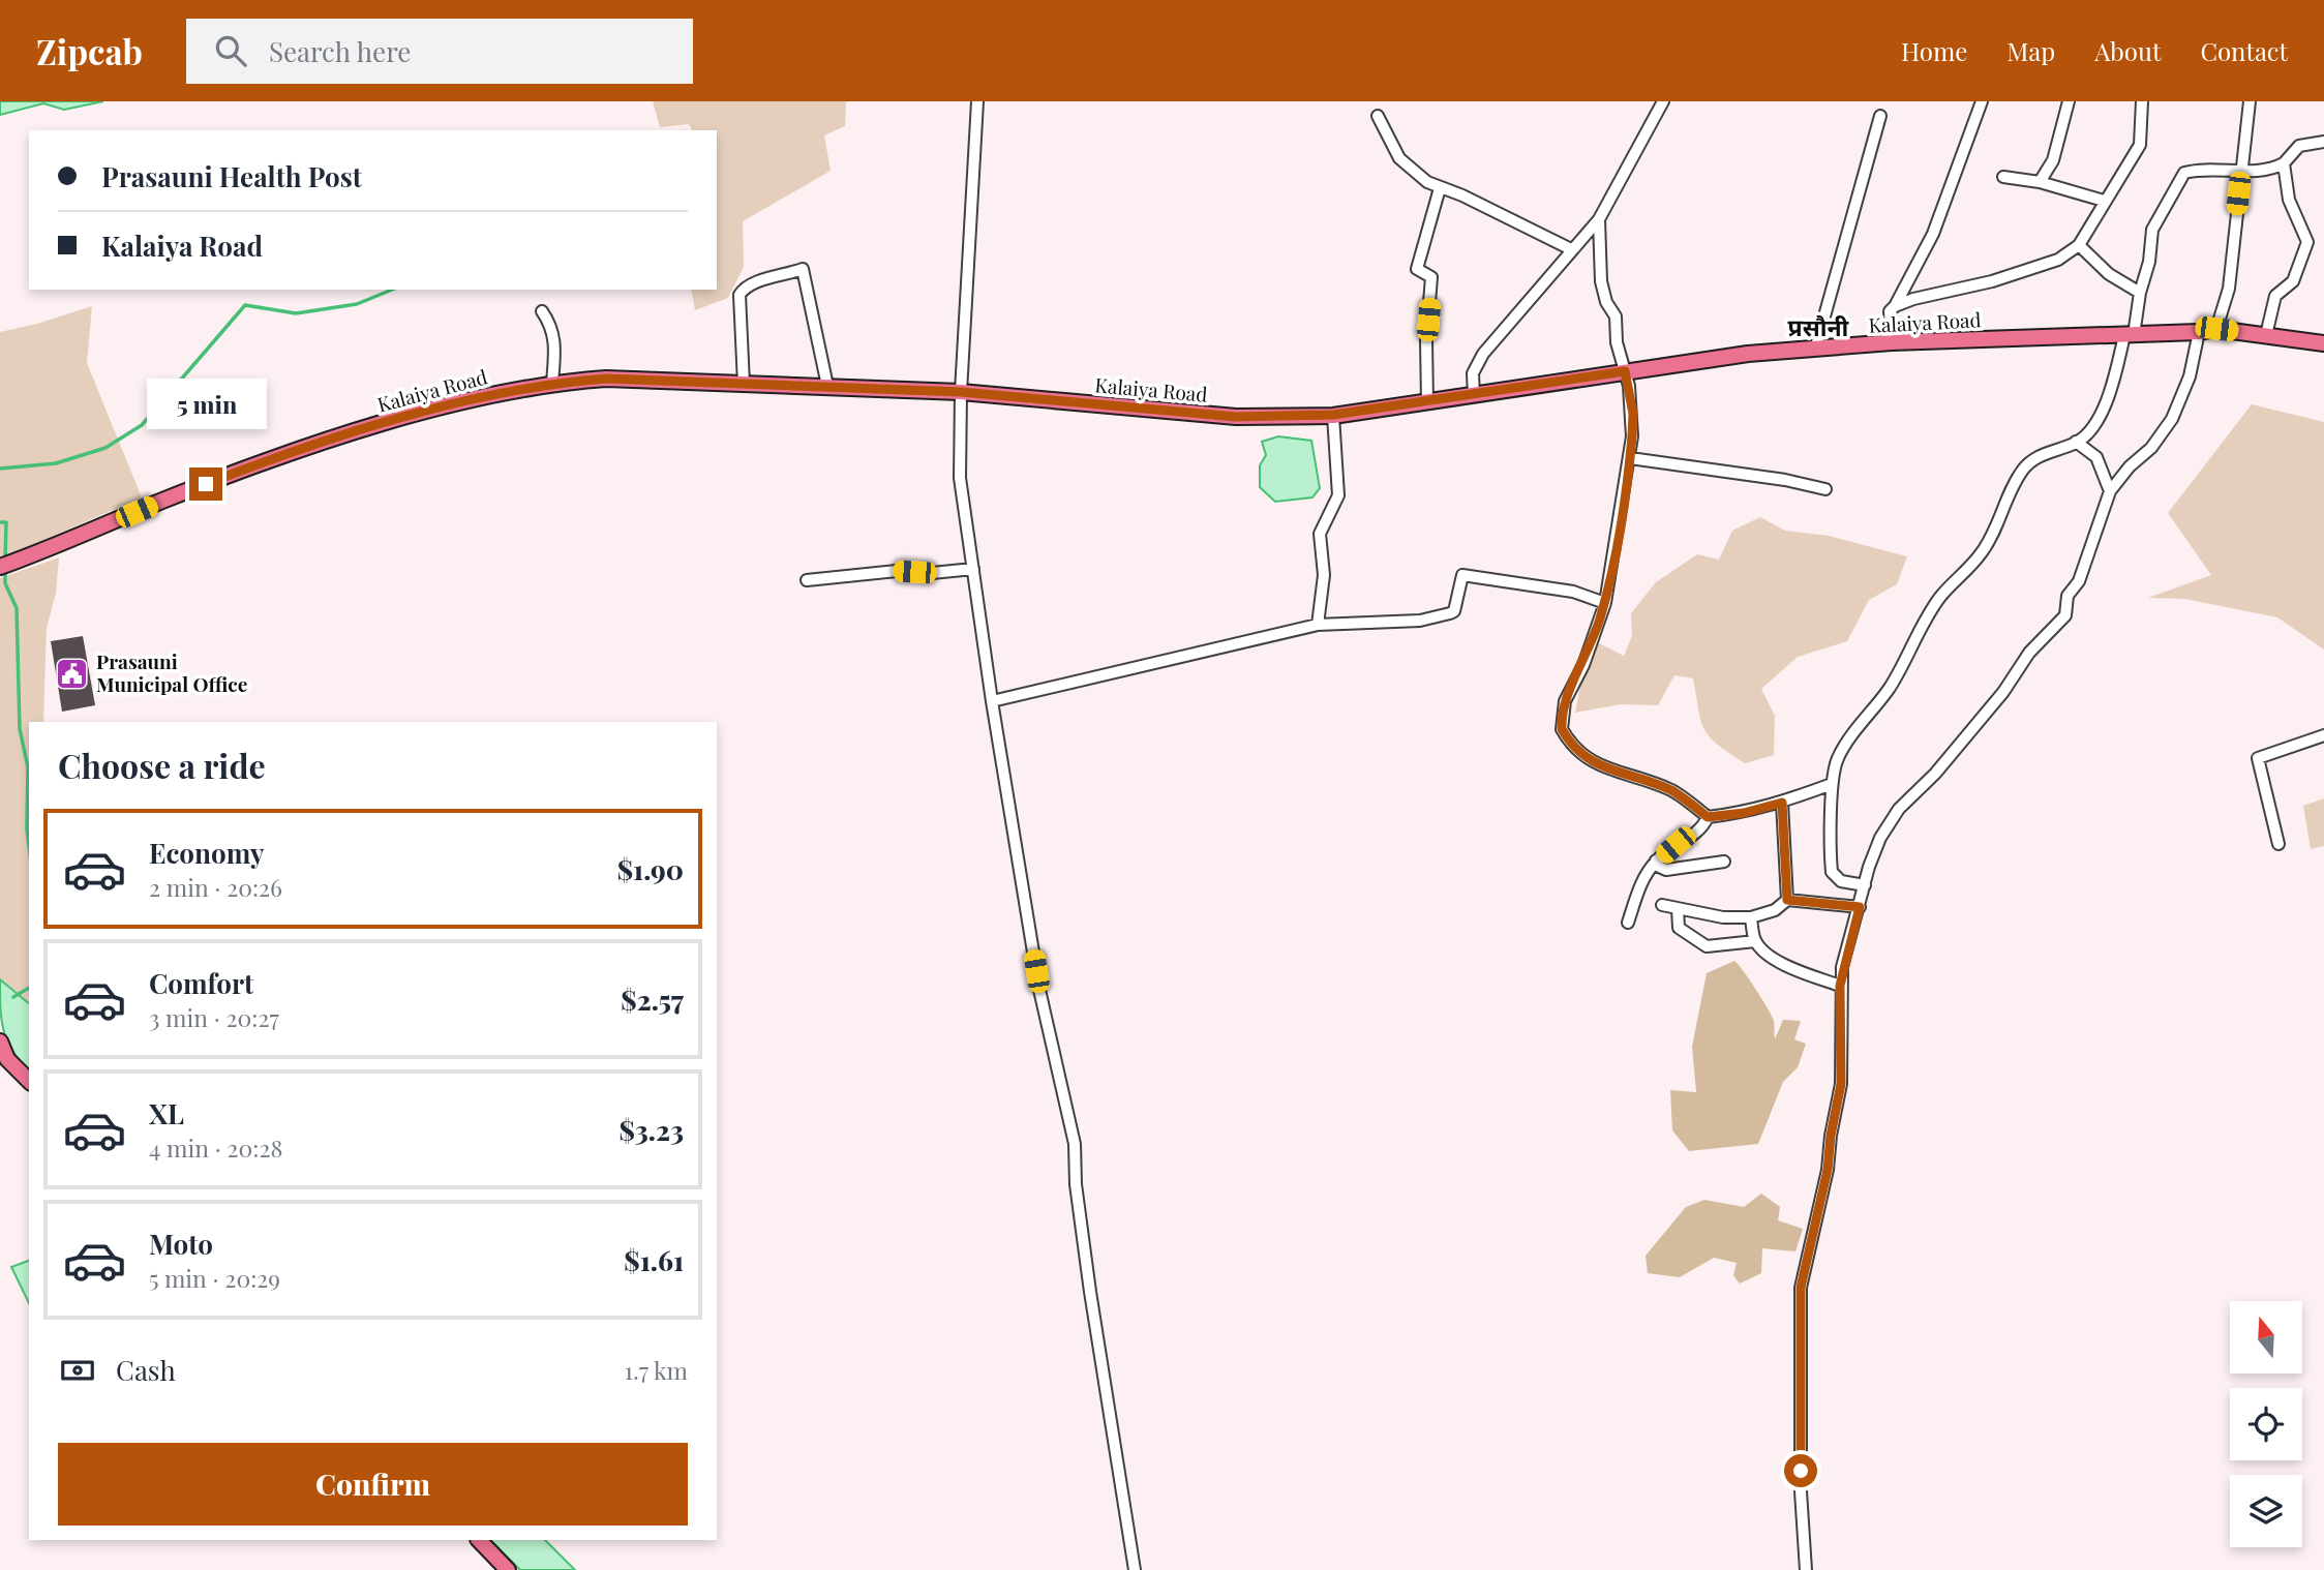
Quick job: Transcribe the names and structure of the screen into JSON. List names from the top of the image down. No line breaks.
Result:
{"streets":{"main road":["Kalaiya Road"]},"districts":["प्रसौनी"],"places":{"public building":["Prasauni Municipal Office"]},"north":"top","page":{"header":"Zipcab","search":"Search here","nav":["Home","Map","About","Contact"],"banner":["Prasauni Health Post","Kalaiya Road"],"bubble":"5 min","heading":"Choose a ride","list":[{"name":"Economy","note":"2 min · 20:26","value":"$1.90"},{"name":"Comfort","note":"3 min · 20:27","value":"$2.57"},{"name":"XL","note":"4 min · 20:28","value":"$3.23"},{"name":"Moto","note":"5 min · 20:29","value":"$1.61"}],"pay":["Cash","1.7 km"],"buttons":"Confirm"}}
